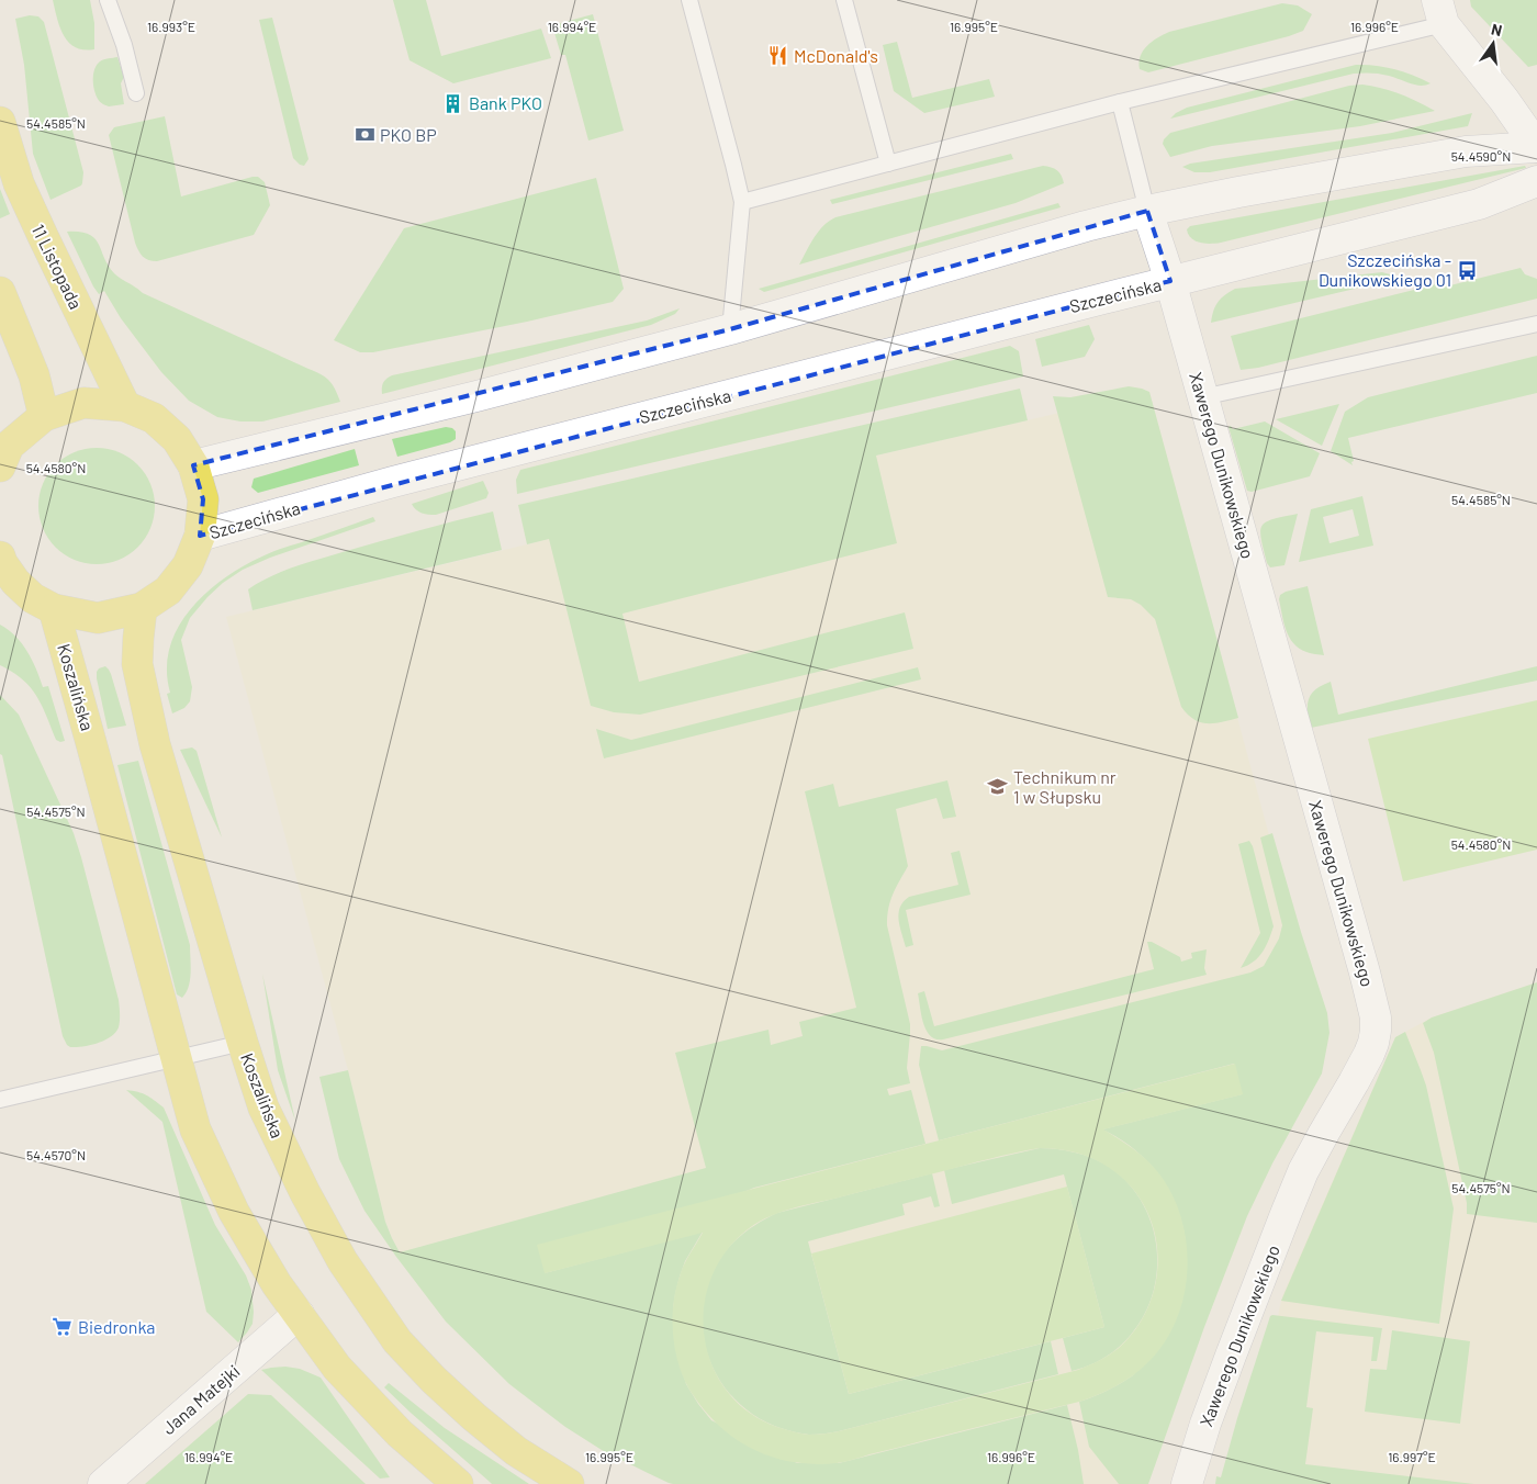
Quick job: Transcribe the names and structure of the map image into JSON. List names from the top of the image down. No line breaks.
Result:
{"streets":{"main road":["11 Listopada","Koszalińska"],"street":["Szczecińska","Xawerego Dunikowskiego","Jana Matejki"]},"crossings":[["Szczecińska","Xawerego Dunikowskiego"],["Koszalińska","Jana Matejki"]],"places":{"restaurant":["McDonald's"],"building":["Bank PKO"],"bank":["PKO BP"],"bus stop":["Szczecińska - Dunikowskiego 01"],"school or university":["Technikum nr 1 w Słupsku"],"supermarket":["Biedronka"]},"north":"top","coordinates":["16.993°E","16.994°E","16.995°E","16.996°E","54.4585°N","54.4590°N","54.4580°N","54.4575°N","54.4570°N","16.997°E"]}
